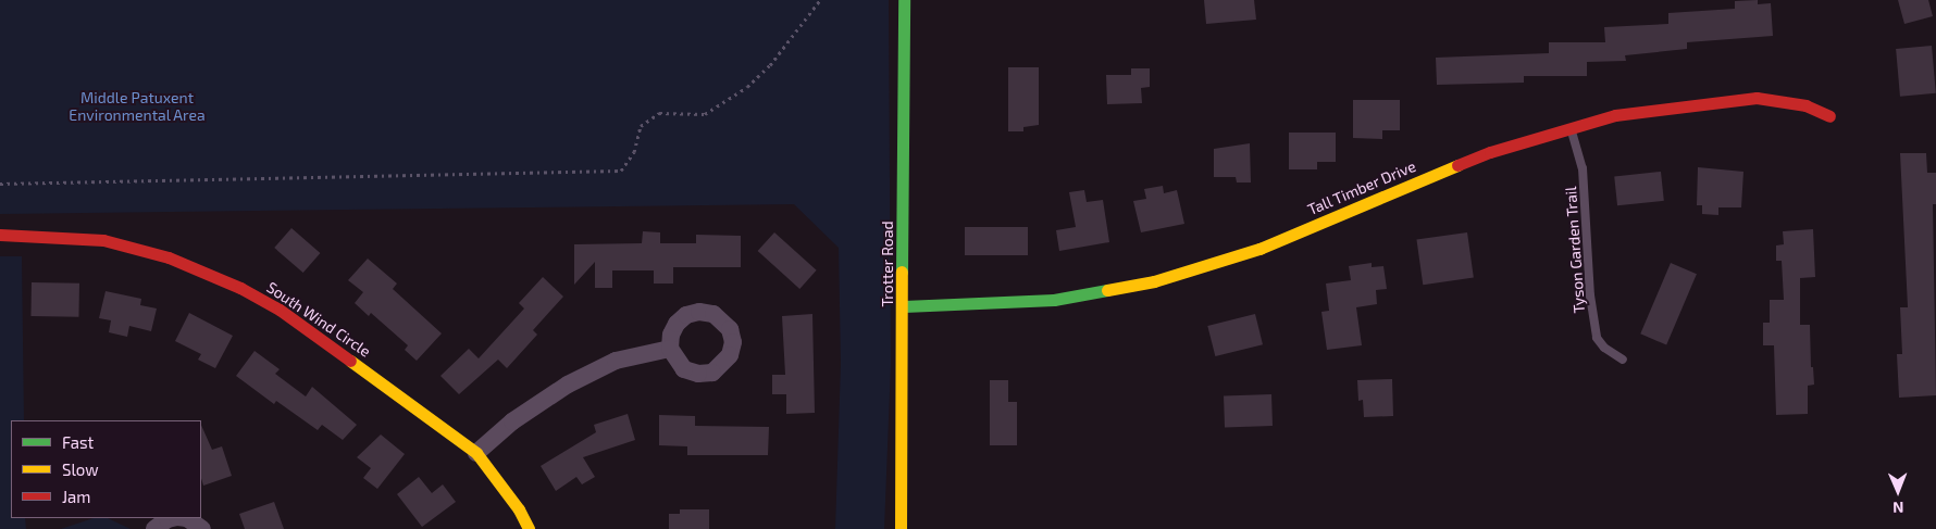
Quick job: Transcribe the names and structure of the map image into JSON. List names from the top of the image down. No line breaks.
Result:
{"streets":{"street":["Tall Timber Drive","Trotter Road","South Wind Circle"],"lane":["Tyson Garden Trail"]},"crossings":[["Tall Timber Drive","Tyson Garden Trail"],["Tall Timber Drive","Trotter Road"]],"parks":["Middle Patuxent Environmental Area"],"legend":["Fast","Slow","Jam"],"north":"bottom"}
